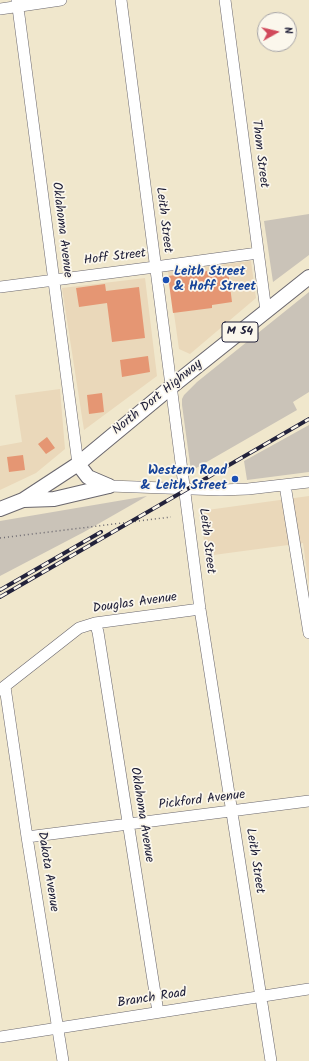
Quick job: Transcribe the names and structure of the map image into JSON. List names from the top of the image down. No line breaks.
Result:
{"streets":{"main road":["M 54","North Dort Highway"],"street":["Thom Street","Leith Street","Oklahoma Avenue","Hoff Street","Douglas Avenue","Pickford Avenue","Dakota Avenue","Branch Road"]},"crossings":[["Thom Street","Hoff Street"],["Thom Street","North Dort Highway"],["Leith Street","Hoff Street"],["Leith Street","North Dort Highway"],["Leith Street","Douglas Avenue"],["Leith Street","Pickford Avenue"],["Leith Street","Branch Road"],["Oklahoma Avenue","Hoff Street"],["Oklahoma Avenue","North Dort Highway"],["Oklahoma Avenue","Douglas Avenue"],["Oklahoma Avenue","Pickford Avenue"],["Oklahoma Avenue","Branch Road"],["Douglas Avenue","Dakota Avenue"],["Pickford Avenue","Dakota Avenue"],["Dakota Avenue","Branch Road"]],"places":["Leith Street & Hoff Street","Western Road & Leith Street"],"north":"right"}
